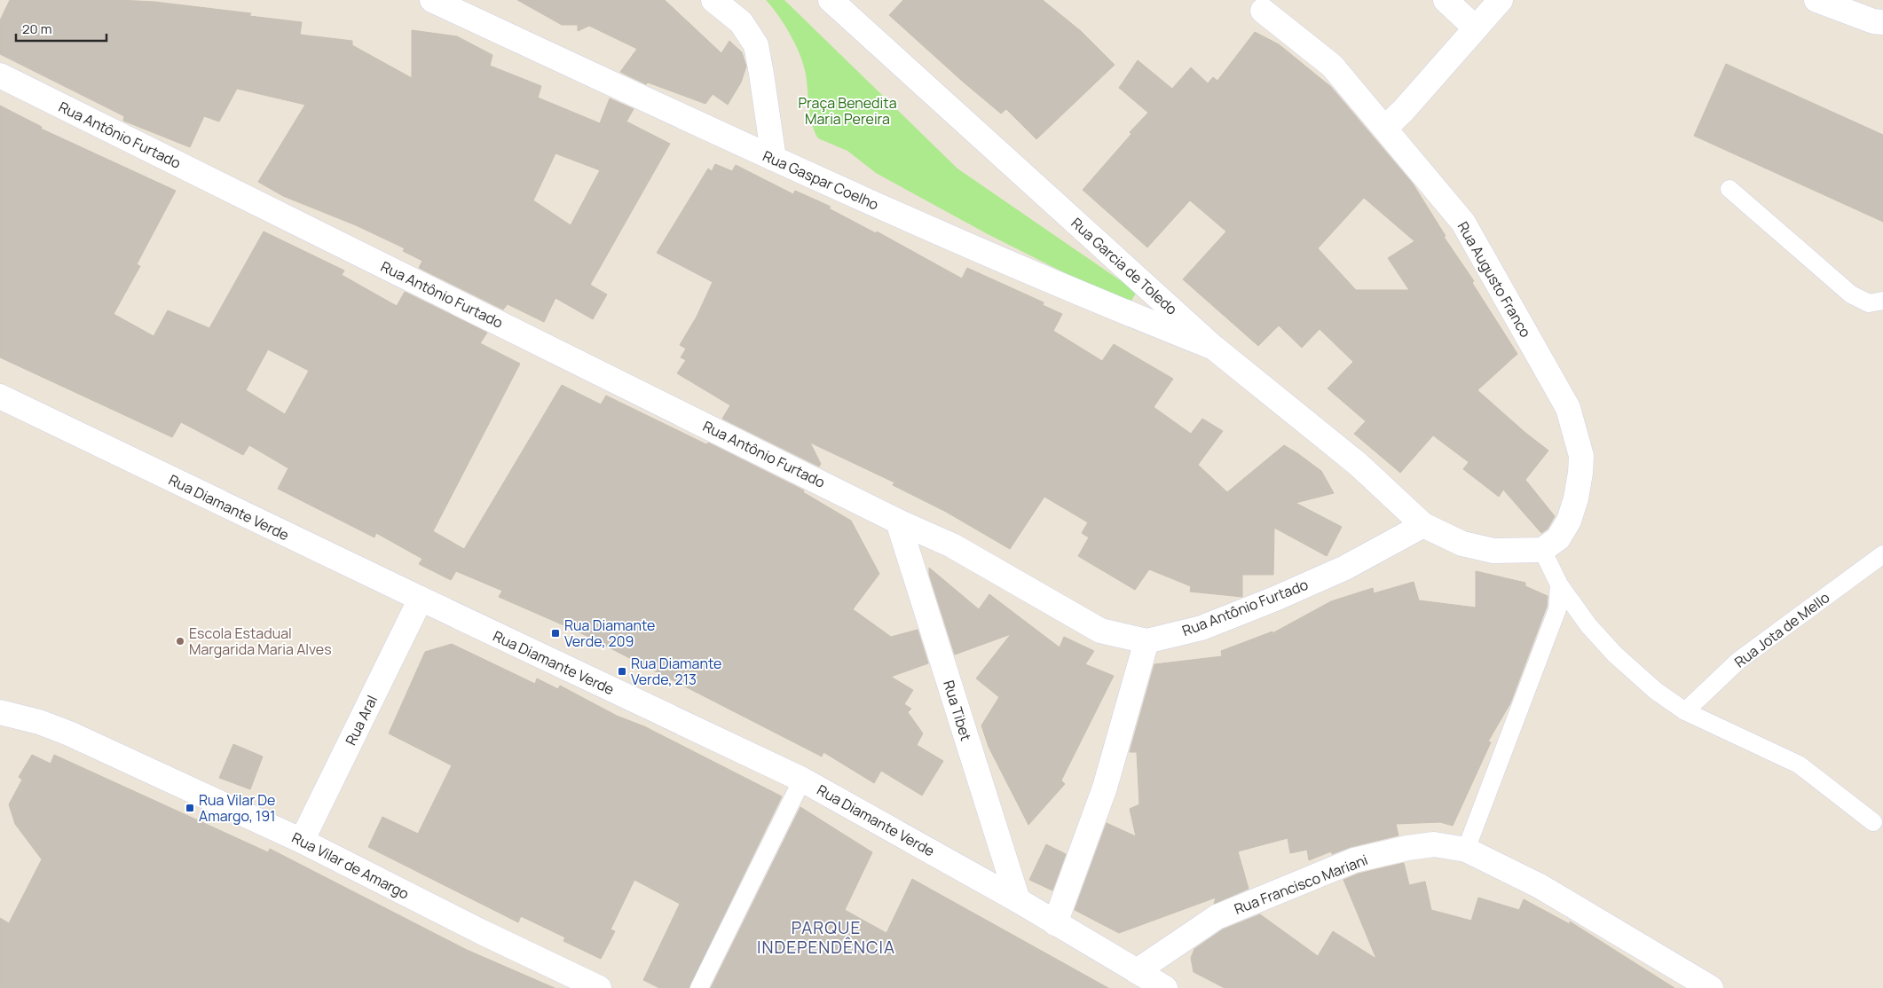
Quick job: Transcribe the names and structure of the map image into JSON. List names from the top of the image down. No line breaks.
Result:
{"streets":{"street":["Rua Antônio Furtado","Rua Gaspar Coelho","Rua Garcia de Toledo","Rua Augusto Franco","Rua Diamante Verde","Rua Tibet","Rua Aral","Rua Vilar de Amargo","Rua Francisco Mariani"],"lane":["Rua Jota de Mello"]},"crossings":[["Rua Antônio Furtado","Rua Garcia de Toledo"],["Rua Antônio Furtado","Rua Tibet"],["Rua Gaspar Coelho","Rua Garcia de Toledo"],["Rua Diamante Verde","Rua Tibet"],["Rua Diamante Verde","Rua Aral"],["Rua Diamante Verde","Rua Francisco Mariani"],["Rua Aral","Rua Vilar de Amargo"]],"districts":["PARQUE INDEPENDÊNCIA"],"parks":["Praça Benedita Maria Pereira"],"places":{"transit":["Rua Diamante Verde, 209","Rua Diamante Verde, 213","Rua Vilar De Amargo, 191"],"other":["Escola Estadual Margarida Maria Alves"]},"scale_bar":"20 m"}
